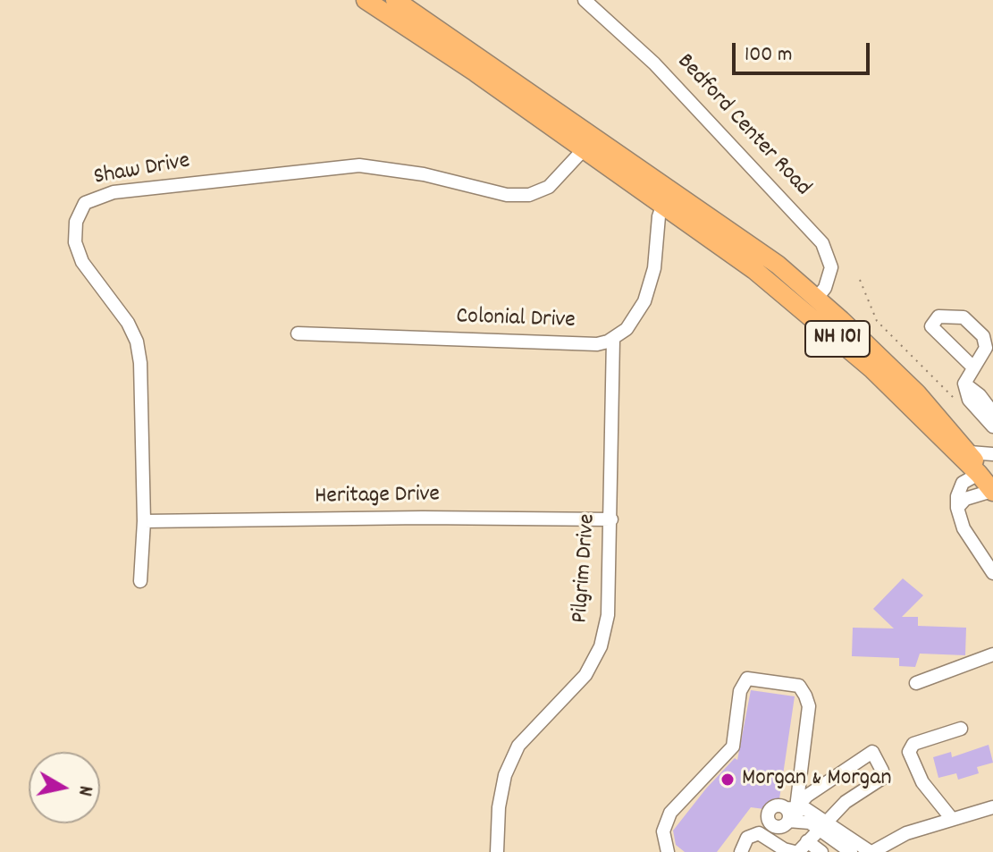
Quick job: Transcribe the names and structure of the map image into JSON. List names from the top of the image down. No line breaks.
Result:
{"streets":{"highway":["NH 101"],"street":["Bedford Center Road","Shaw Drive","Colonial Drive","Heritage Drive","Pilgrim Drive"]},"crossings":[["Bedford Center Road","NH 101"],["Shaw Drive","NH 101"],["Shaw Drive","Heritage Drive"],["Colonial Drive","Pilgrim Drive"],["Heritage Drive","Pilgrim Drive"]],"places":["Morgan & Morgan"],"scale_bar":"100 m","north":"right"}
